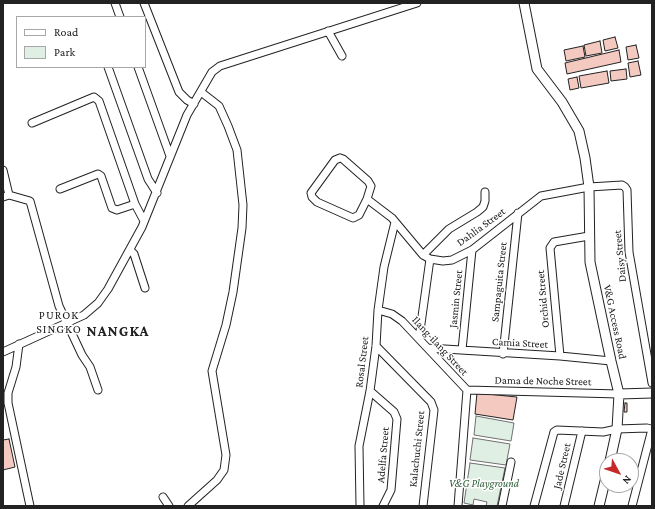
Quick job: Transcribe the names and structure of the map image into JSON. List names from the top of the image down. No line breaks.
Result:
{"streets":{"street":["Dahlia Street","Daisy Street","Sampaguita Street","Jasmin Street","Orchid Street","V&G Access Road","Camia Street","Ilang-ilang Street","Rosal Street","Dama de Noche Street","Kalachuchi Street","Adelfa Street","Jade Street"]},"crossings":[["Dahlia Street","Daisy Street"],["Dahlia Street","Sampaguita Street"],["Dahlia Street","Jasmin Street"],["Dahlia Street","V&G Access Road"],["Daisy Street","V&G Access Road"],["Sampaguita Street","Camia Street"],["Jasmin Street","Camia Street"],["Orchid Street","V&G Access Road"],["Orchid Street","Camia Street"],["V&G Access Road","Camia Street"],["V&G Access Road","Dama de Noche Street"],["Camia Street","Ilang-ilang Street"],["Ilang-ilang Street","Rosal Street"],["Ilang-ilang Street","Dama de Noche Street"],["Rosal Street","Kalachuchi Street"],["Rosal Street","Adelfa Street"]],"districts":["PUROK SINGKO","NANGKA"],"parks":["V&G Playground"],"legend":["Road","Park"],"north":"bottom right"}
